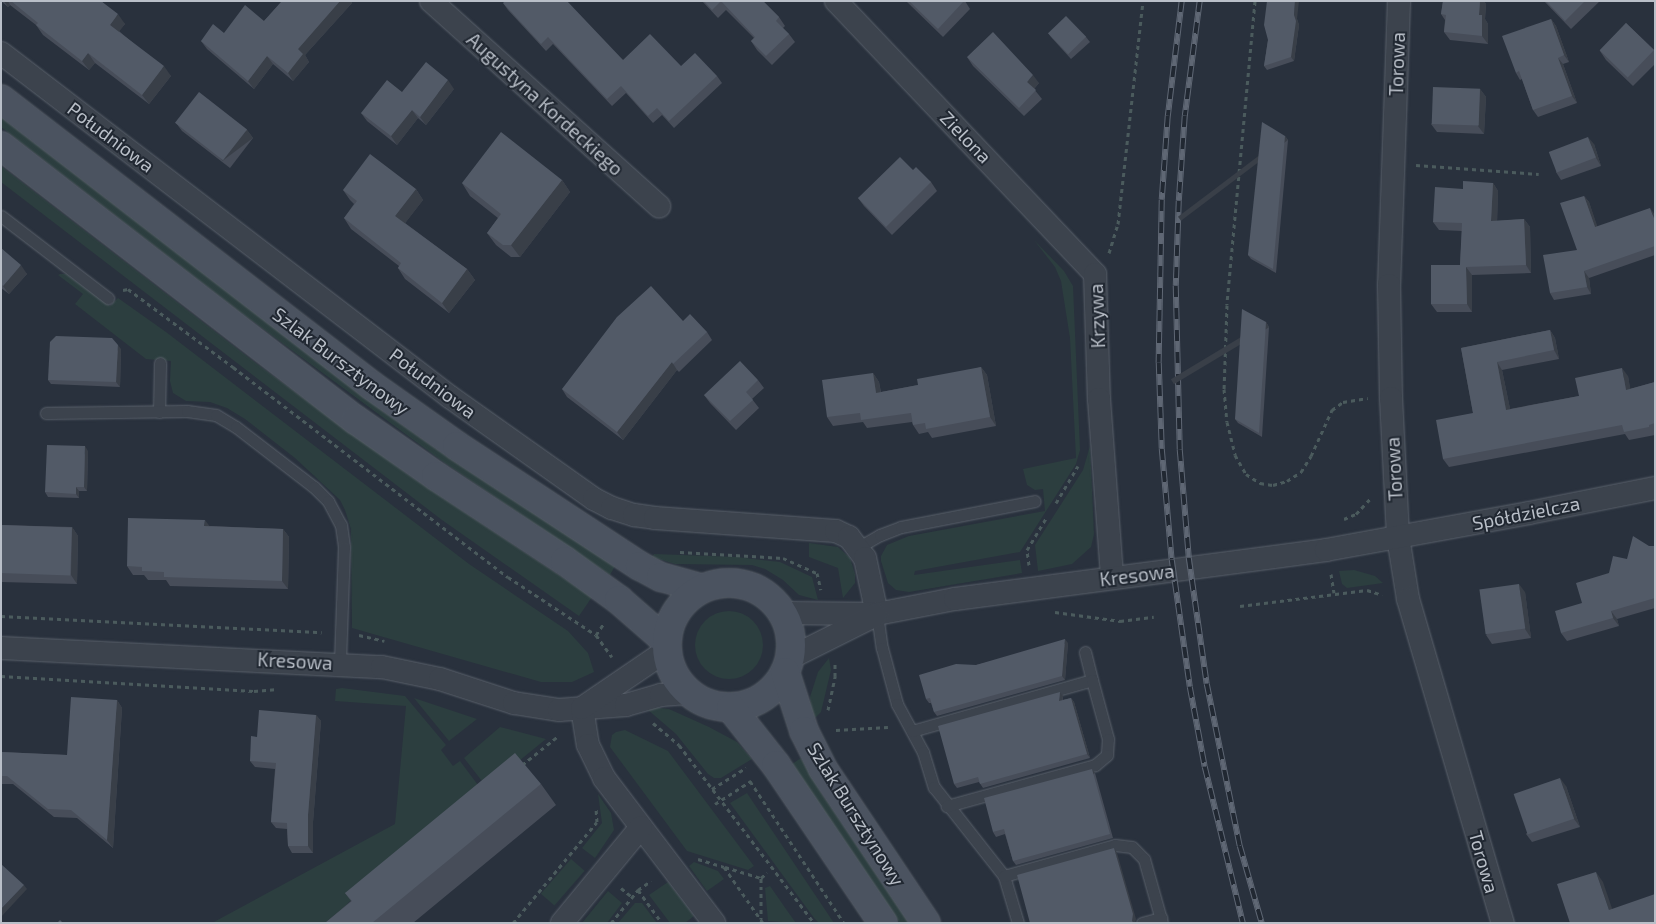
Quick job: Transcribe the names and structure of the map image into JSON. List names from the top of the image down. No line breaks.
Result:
{"streets":{"main road":["Szlak Bursztynowy"],"street":["Torowa","Augustyna Kordeckiego","Południowa","Zielona","Krzywa","Spółdzielcza","Kresowa"]},"crossings":[["Torowa","Spółdzielcza"],["Torowa","Kresowa"],["Południowa","Kresowa"],["Zielona","Krzywa"],["Krzywa","Kresowa"],["Szlak Bursztynowy","Kresowa"],["Spółdzielcza","Kresowa"]]}
